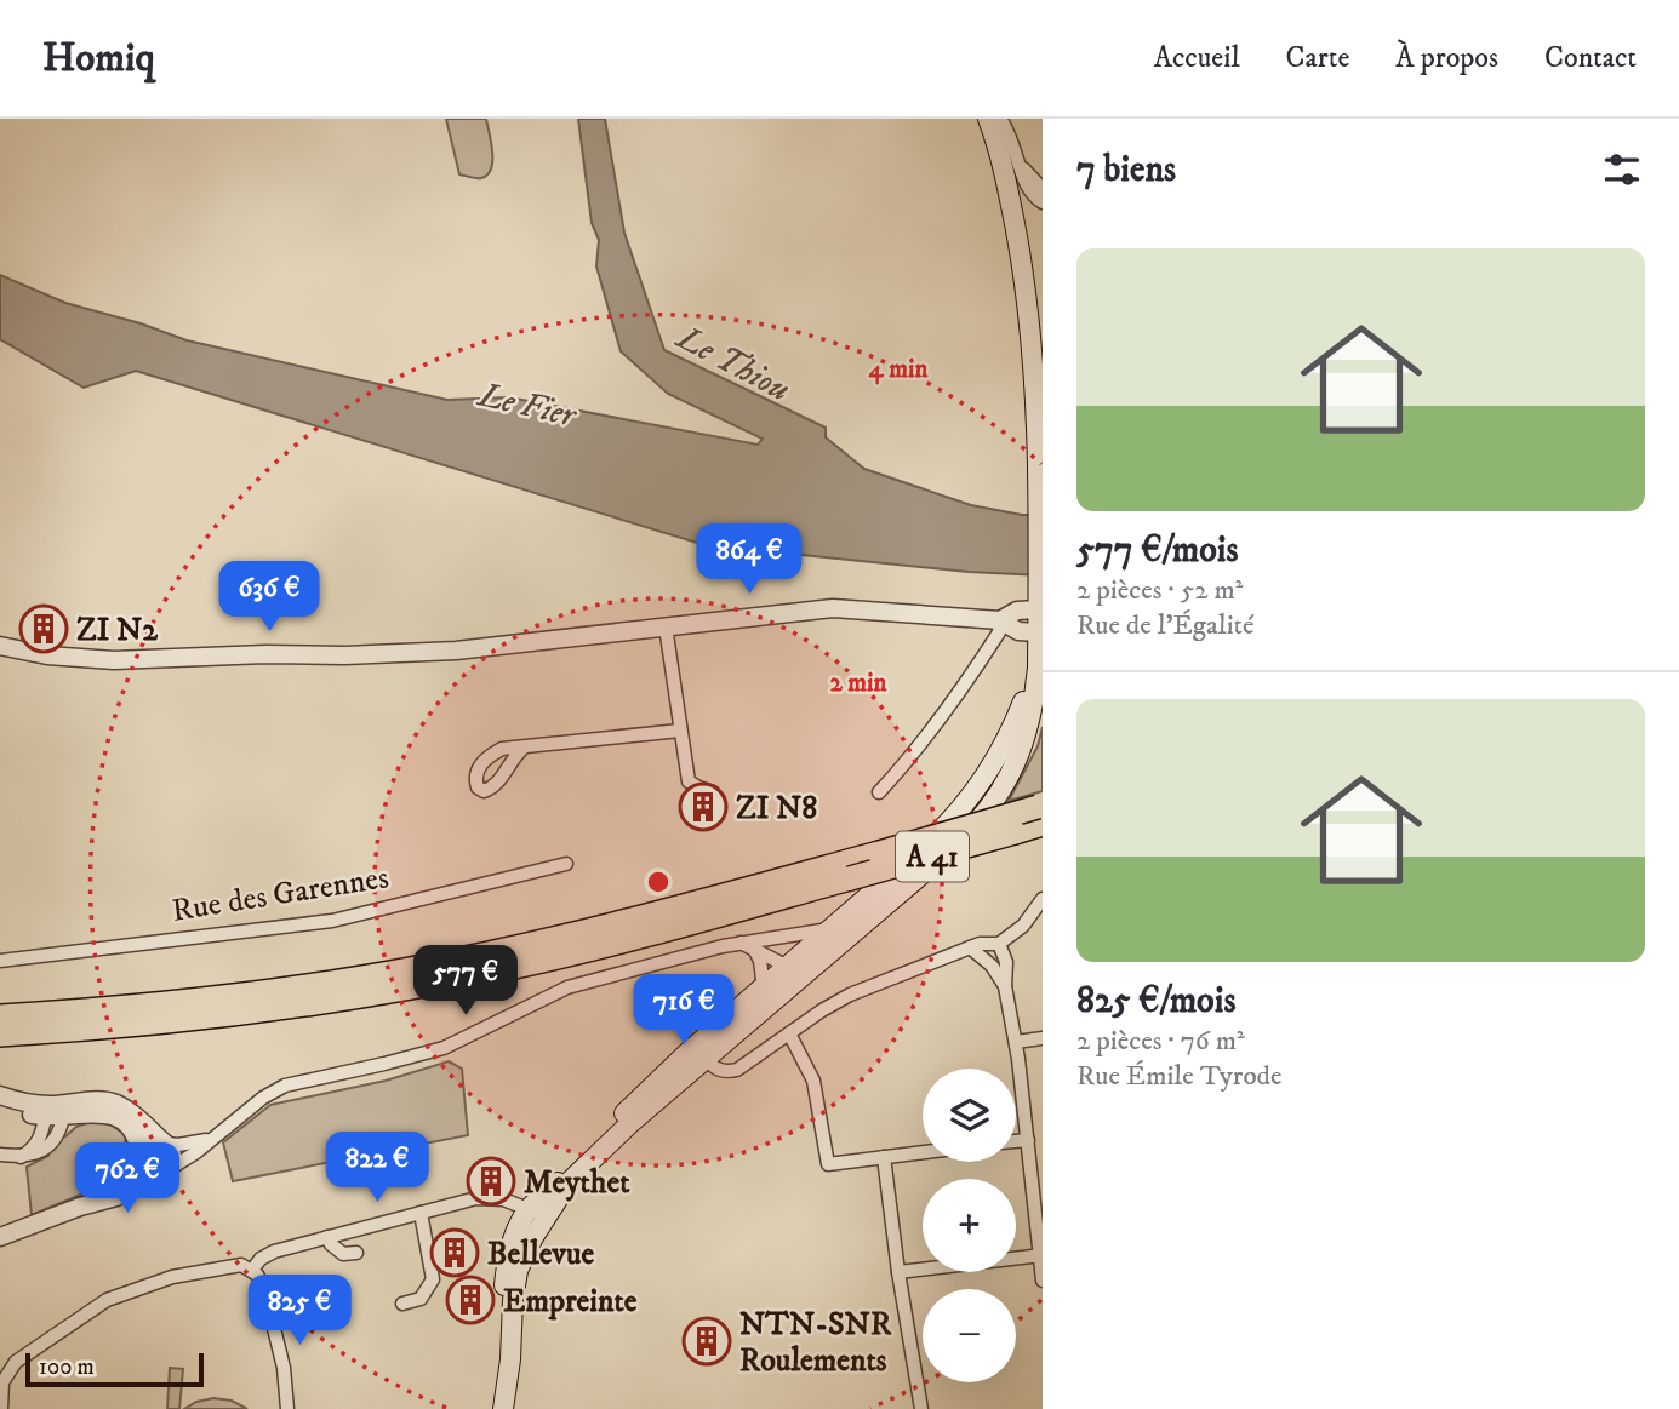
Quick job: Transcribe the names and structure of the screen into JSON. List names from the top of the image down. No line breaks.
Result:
{"streets":{"highway":["A 41"],"street":["Rue des Garennes"]},"water":["Le Thiou","Le Fier"],"places":{"building":["ZI N2","ZI N8","Meythet","Bellevue","Empreinte","NTN-SNR Roulements"]},"scale_bar":"100 m","page":{"header":"Homiq","nav":["Accueil","Carte","À propos","Contact"],"heading":"7 biens","list":[{"name":"577 €/mois","note":"2 pièces · 52 m² · Rue de l'Égalité"},{"name":"825 €/mois","note":"2 pièces · 76 m² · Rue Émile Tyrode"}],"price":["864 €","636 €","577 €","716 €","822 €","762 €","825 €"],"map_buttons":["+","−"],"scale":"100 m"},"rings":["4 min","2 min"]}
